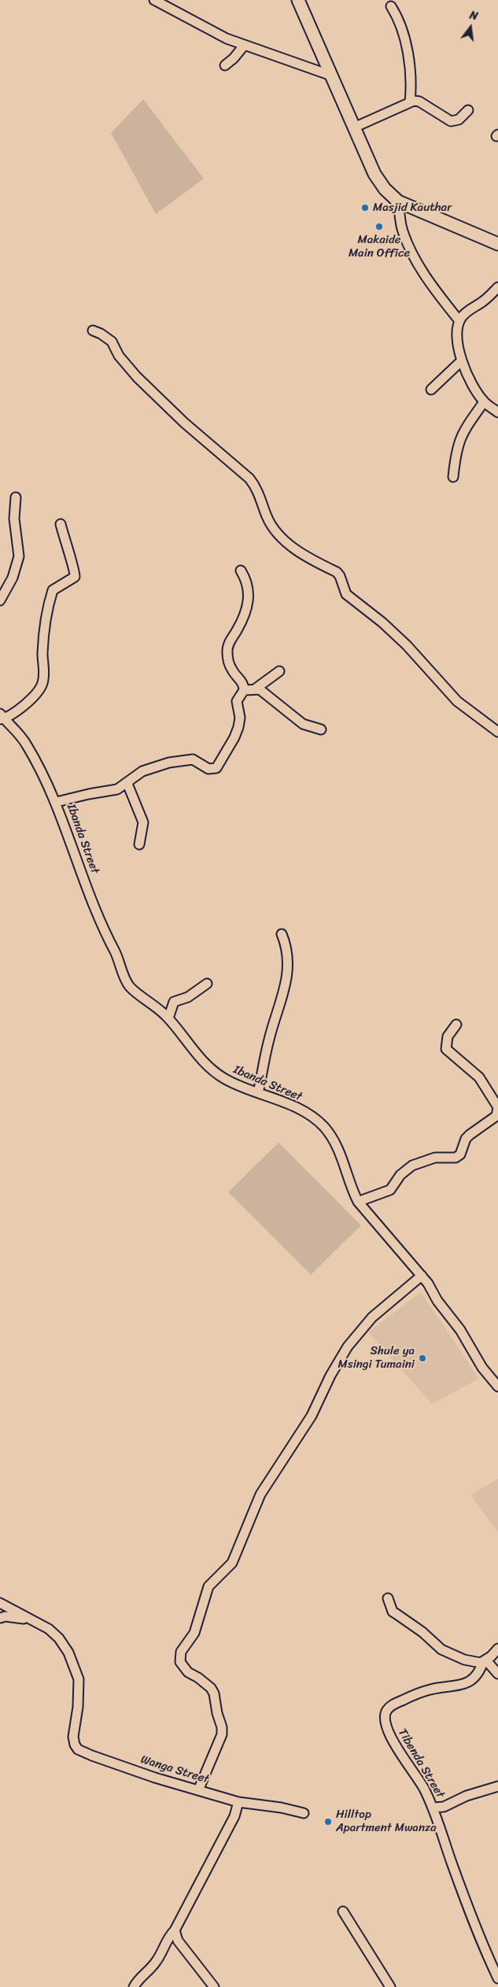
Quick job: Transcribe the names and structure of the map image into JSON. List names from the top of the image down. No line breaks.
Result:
{"streets":{"street":["Ibanda Street","Tibenda Street","Wanga Street"]},"places":["Masjid Kauthar","Makaide Main Office","Shule ya Msingi Tumaini","Hilltop Apartment Mwanza"],"north":"top"}
